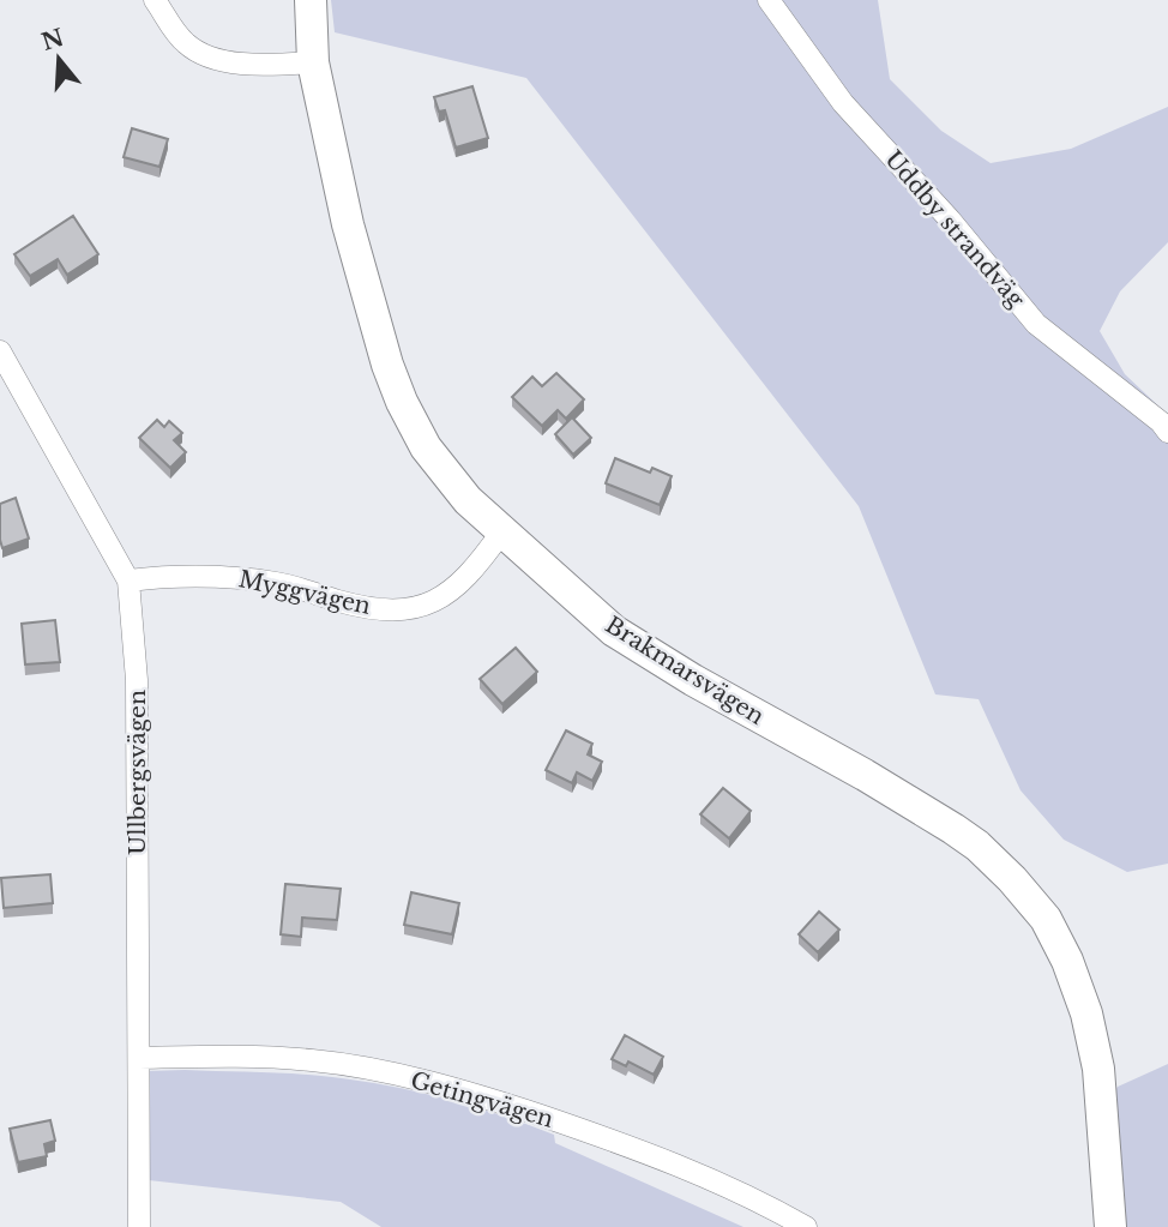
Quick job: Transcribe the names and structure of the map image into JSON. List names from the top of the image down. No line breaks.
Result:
{"streets":{"street":["Uddby strandväg","Myggvägen","Brakmarsvägen","Ullbergsvägen","Getingvägen"]},"crossings":[["Myggvägen","Brakmarsvägen"],["Myggvägen","Ullbergsvägen"],["Ullbergsvägen","Getingvägen"]],"north":"top"}
